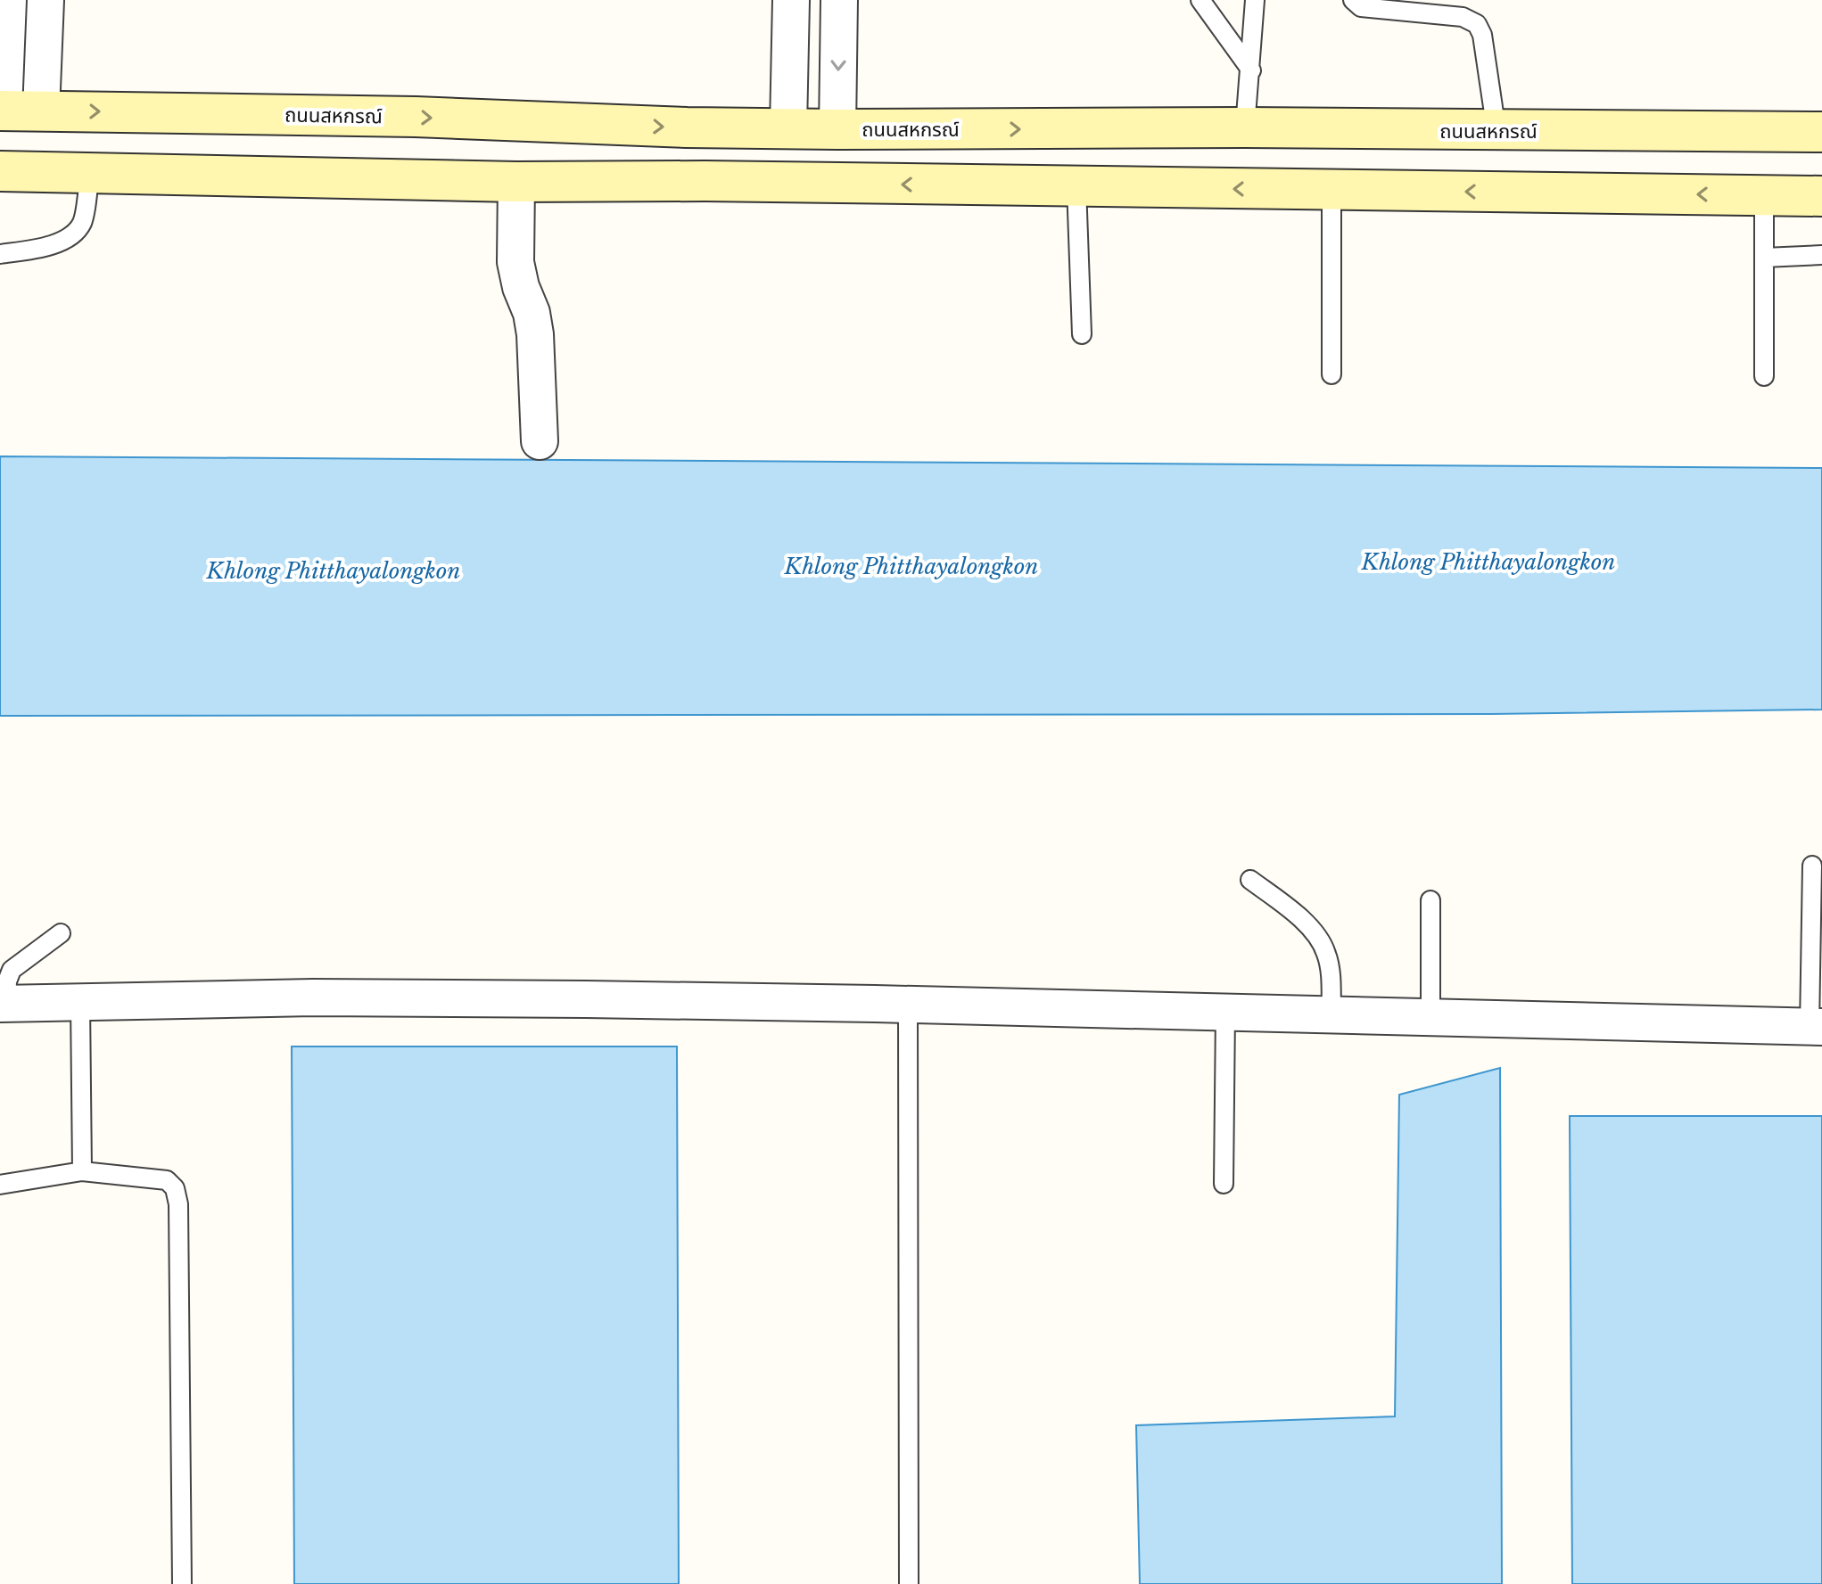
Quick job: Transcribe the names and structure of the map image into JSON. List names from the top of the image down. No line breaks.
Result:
{"streets":{"main road":["ถนนสหกรณ์"]},"water":["Khlong Phitthayalongkon"]}
